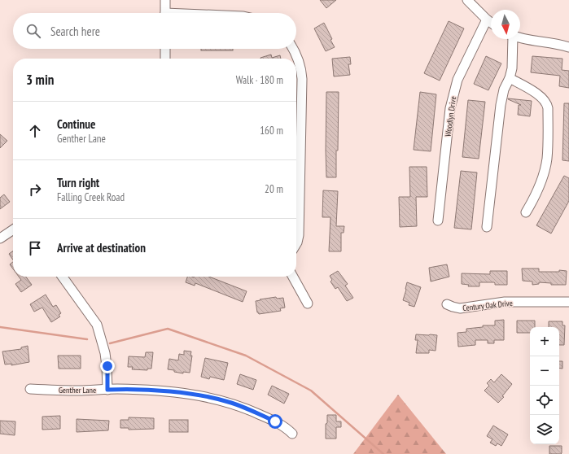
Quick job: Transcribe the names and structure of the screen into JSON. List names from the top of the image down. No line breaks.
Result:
{"streets":{"street":["Woodlyn Drive","Century Oak Drive","Genther Lane"]},"north":"bottom","page":{"search":"Search here","heading":["3 min","Walk · 180 m"],"list":[["Continue","Genther Lane","160 m"],["Turn right","Falling Creek Road","20 m"],"Arrive at destination"],"map_buttons":["+","−"]}}
